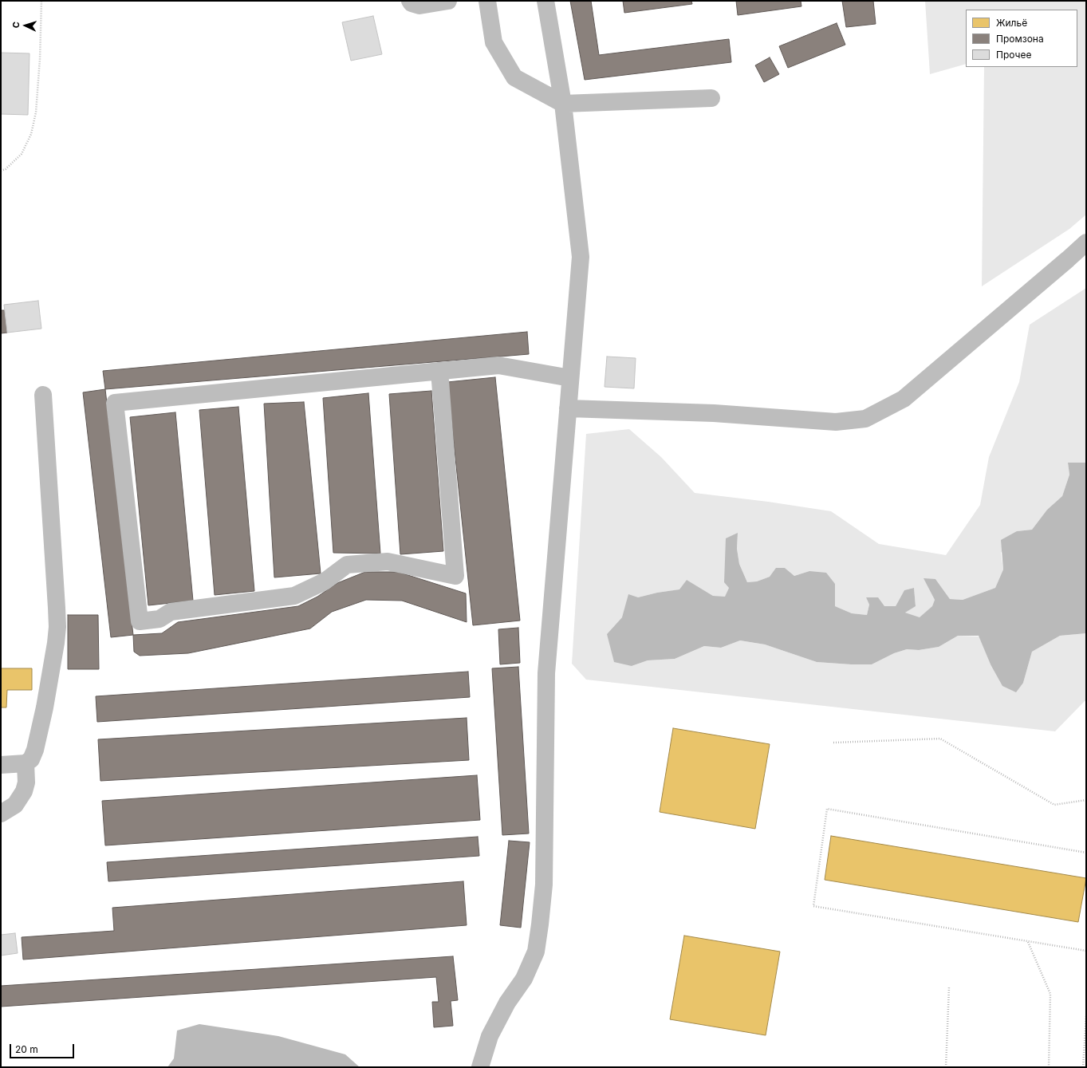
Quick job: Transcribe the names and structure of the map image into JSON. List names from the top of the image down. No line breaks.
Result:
{"legend":["Жильё","Промзона","Прочее"],"scale_bar":"20 m","north":"left"}
